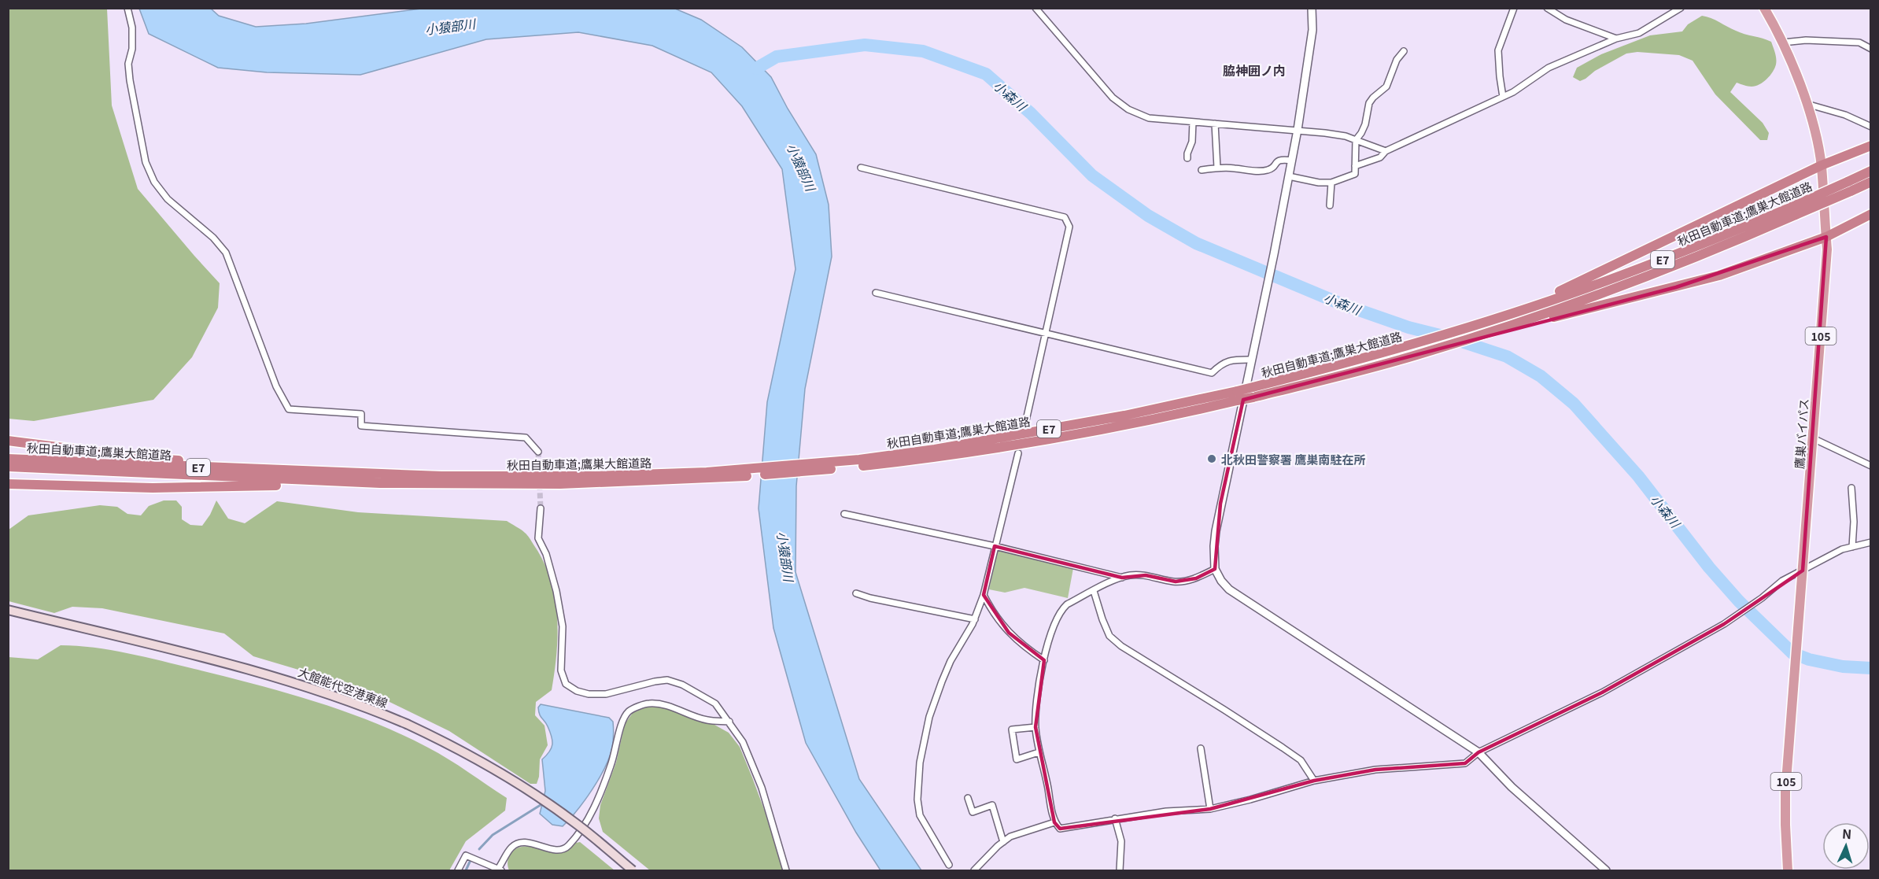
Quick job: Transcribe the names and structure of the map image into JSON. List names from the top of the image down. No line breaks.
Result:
{"streets":{"highway":["秋田自動車道;鷹巣大館道路","E7","105","鷹巣バイパス"],"main road":["大館能代空港東線"]},"districts":["脇神囲ノ内"],"water":["小猿部川","小森川"],"places":["北秋田警察署 鷹巣南駐在所"],"north":"top"}
